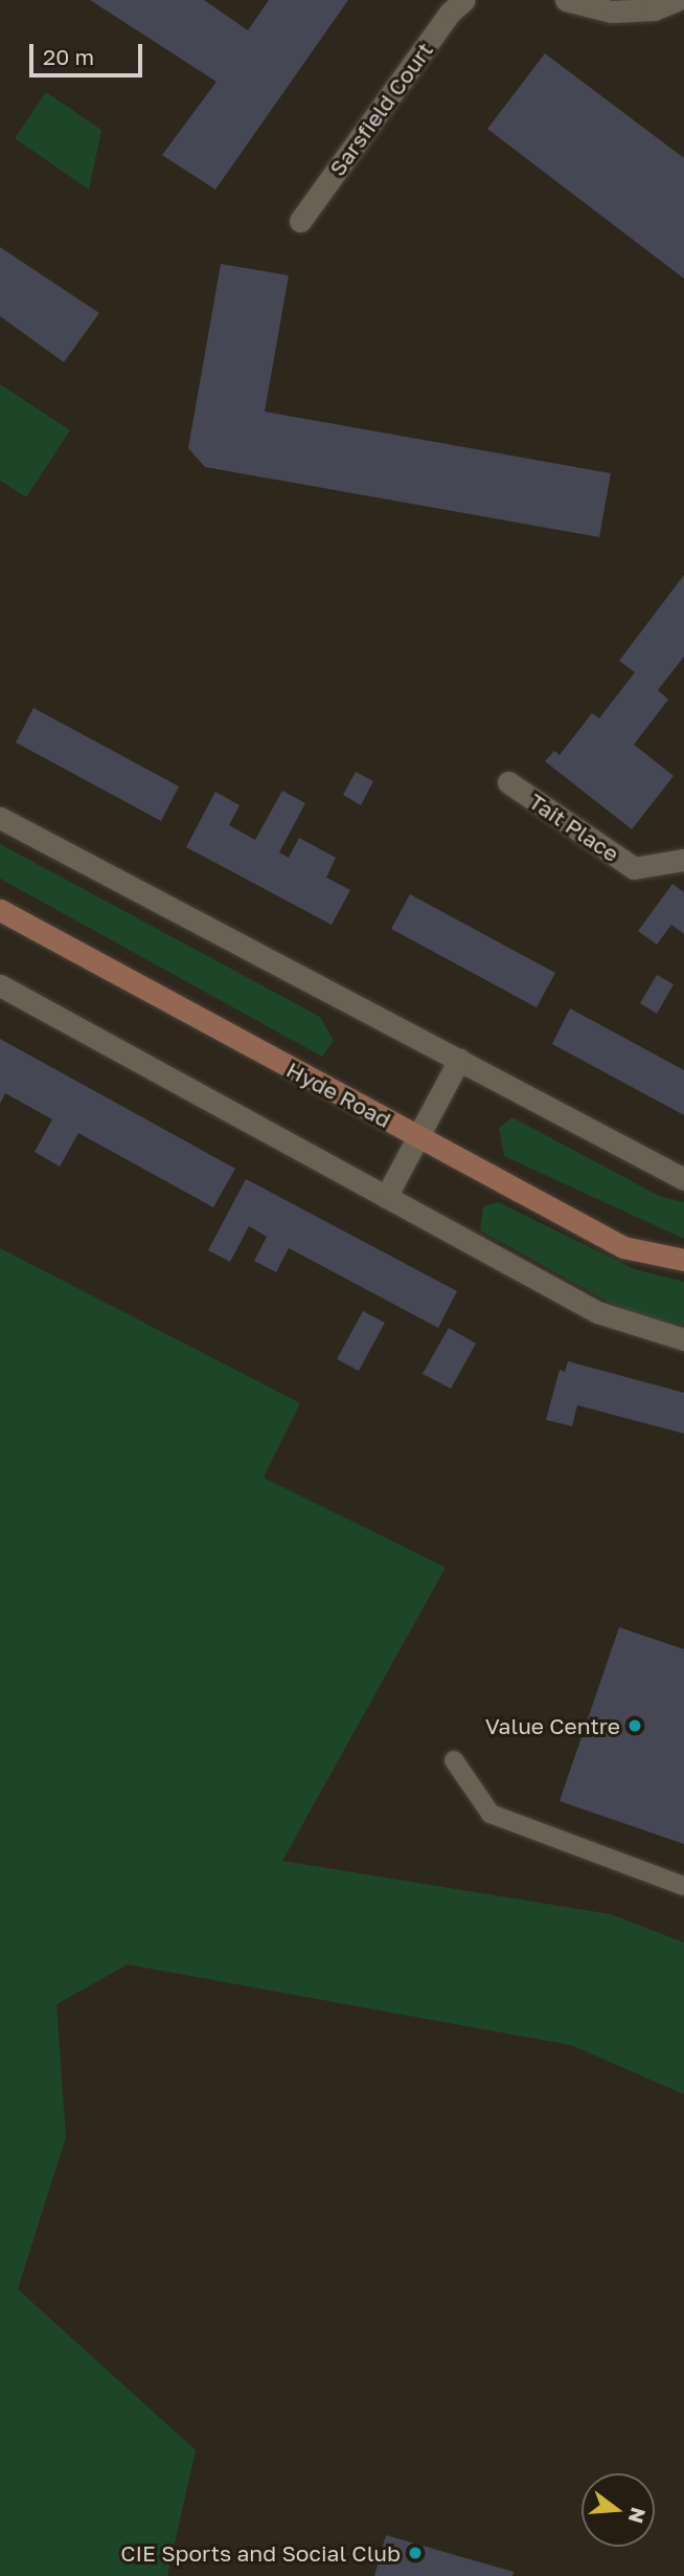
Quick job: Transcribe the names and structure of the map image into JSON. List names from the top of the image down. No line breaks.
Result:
{"streets":{"street":["Sarsfield Court","Tait Place","Hyde Road"]},"places":["Value Centre","CIE Sports and Social Club"],"scale_bar":"20 m","north":"right"}
